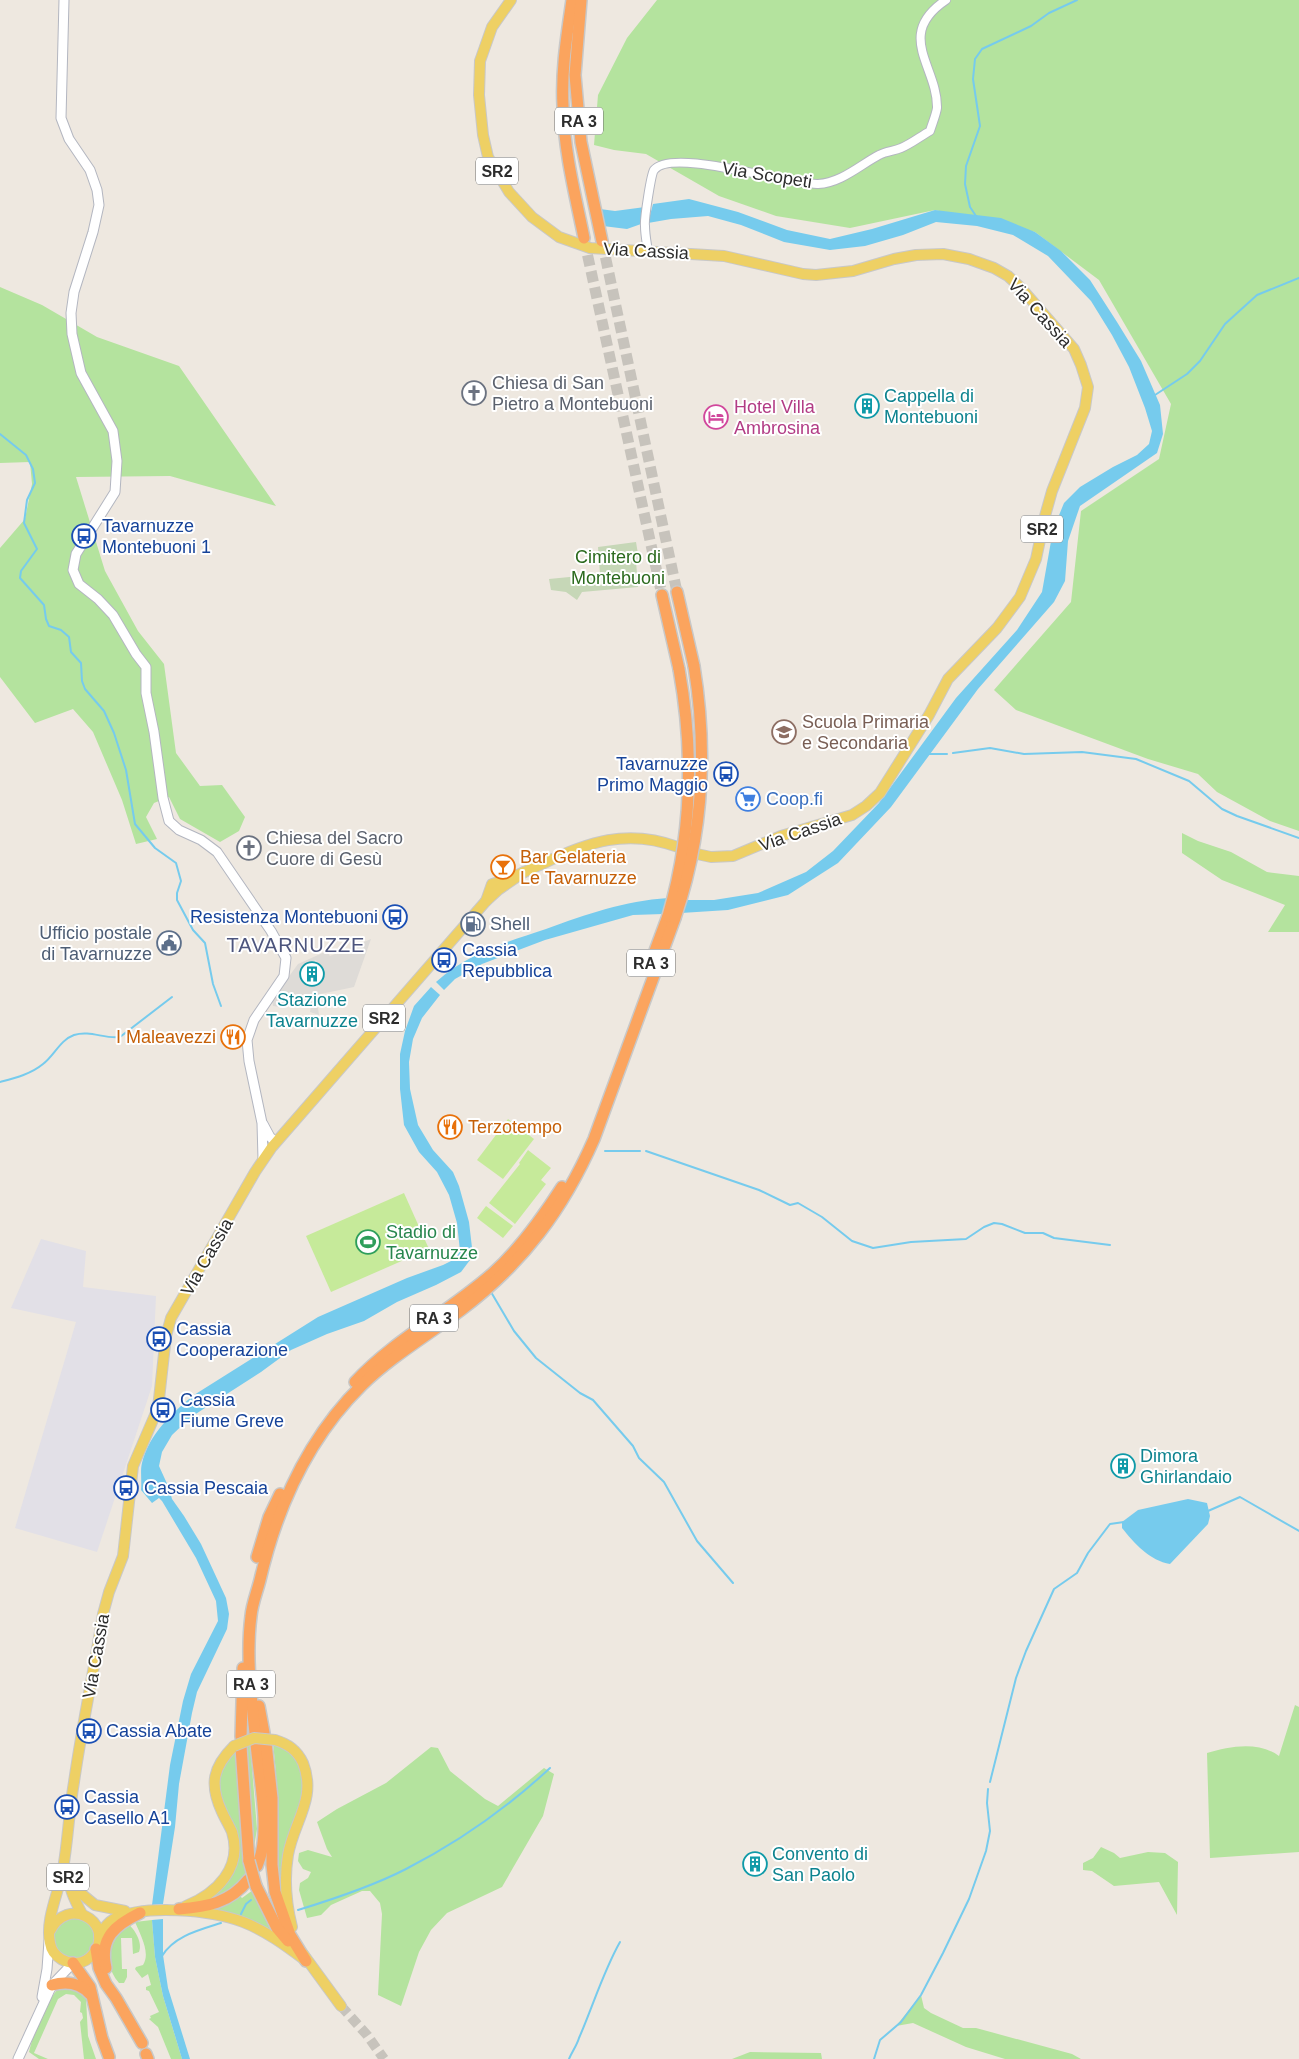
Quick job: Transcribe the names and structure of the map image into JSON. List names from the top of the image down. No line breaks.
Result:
{"streets":{"highway":["RA 3"],"main road":["SR2","Via Cassia"],"street":["Via Scopeti"]},"crossings":[["SR2","Via Cassia"],["Via Scopeti","Via Cassia"]],"districts":["TAVARNUZZE"],"parks":["Cimitero di Montebuoni"],"places":{"church":["Chiesa di San Pietro a Montebuoni","Chiesa del Sacro Cuore di Gesù"],"building":["Cappella di Montebuoni","Stazione Tavarnuzze","Dimora Ghirlandaio","Convento di San Paolo"],"hotel":["Hotel Villa Ambrosina"],"bus stop":["Tavarnuzze Montebuoni 1","Tavarnuzze Primo Maggio","Resistenza Montebuoni","Cassia Repubblica","Cassia Cooperazione","Cassia Fiume Greve","Cassia Pescaia","Cassia Abate","Cassia Casello A1"],"school or university":["Scuola Primaria e Secondaria"],"supermarket":["Coop.fi"],"bar":["Bar Gelateria Le Tavarnuzze"],"fuel station":["Shell"],"public building":["Ufficio postale di Tavarnuzze"],"restaurant":["I Maleavezzi","Terzotempo"],"sports":["Stadio di Tavarnuzze"]}}
